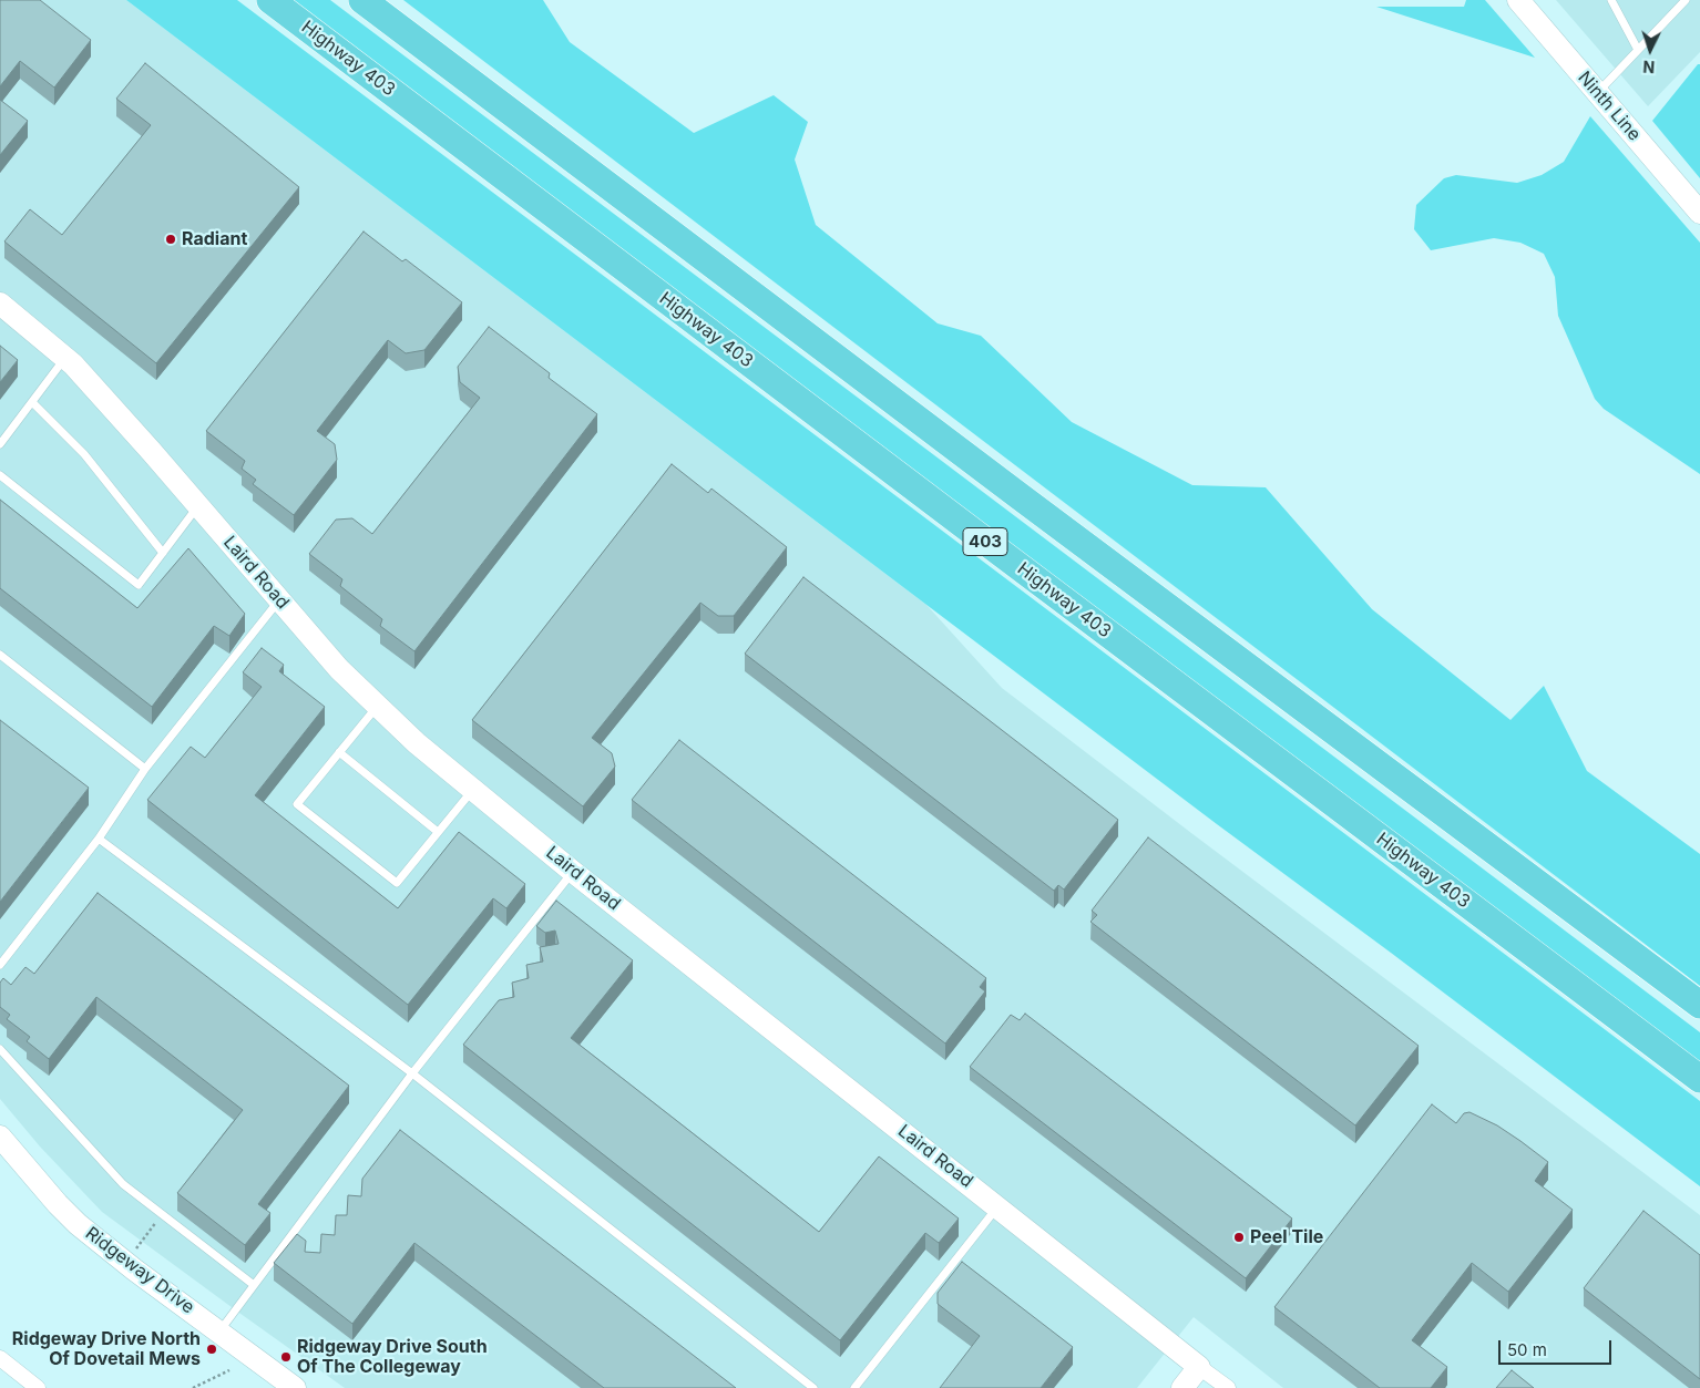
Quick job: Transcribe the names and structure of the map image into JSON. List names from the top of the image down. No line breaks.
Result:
{"streets":{"highway":["Highway 403","403"],"street":["Ninth Line","Laird Road","Ridgeway Drive"]},"places":["Radiant","Peel Tile","Ridgeway Drive North Of Dovetail Mews","Ridgeway Drive South Of The Collegeway"],"scale_bar":"50 m","north":"bottom"}
